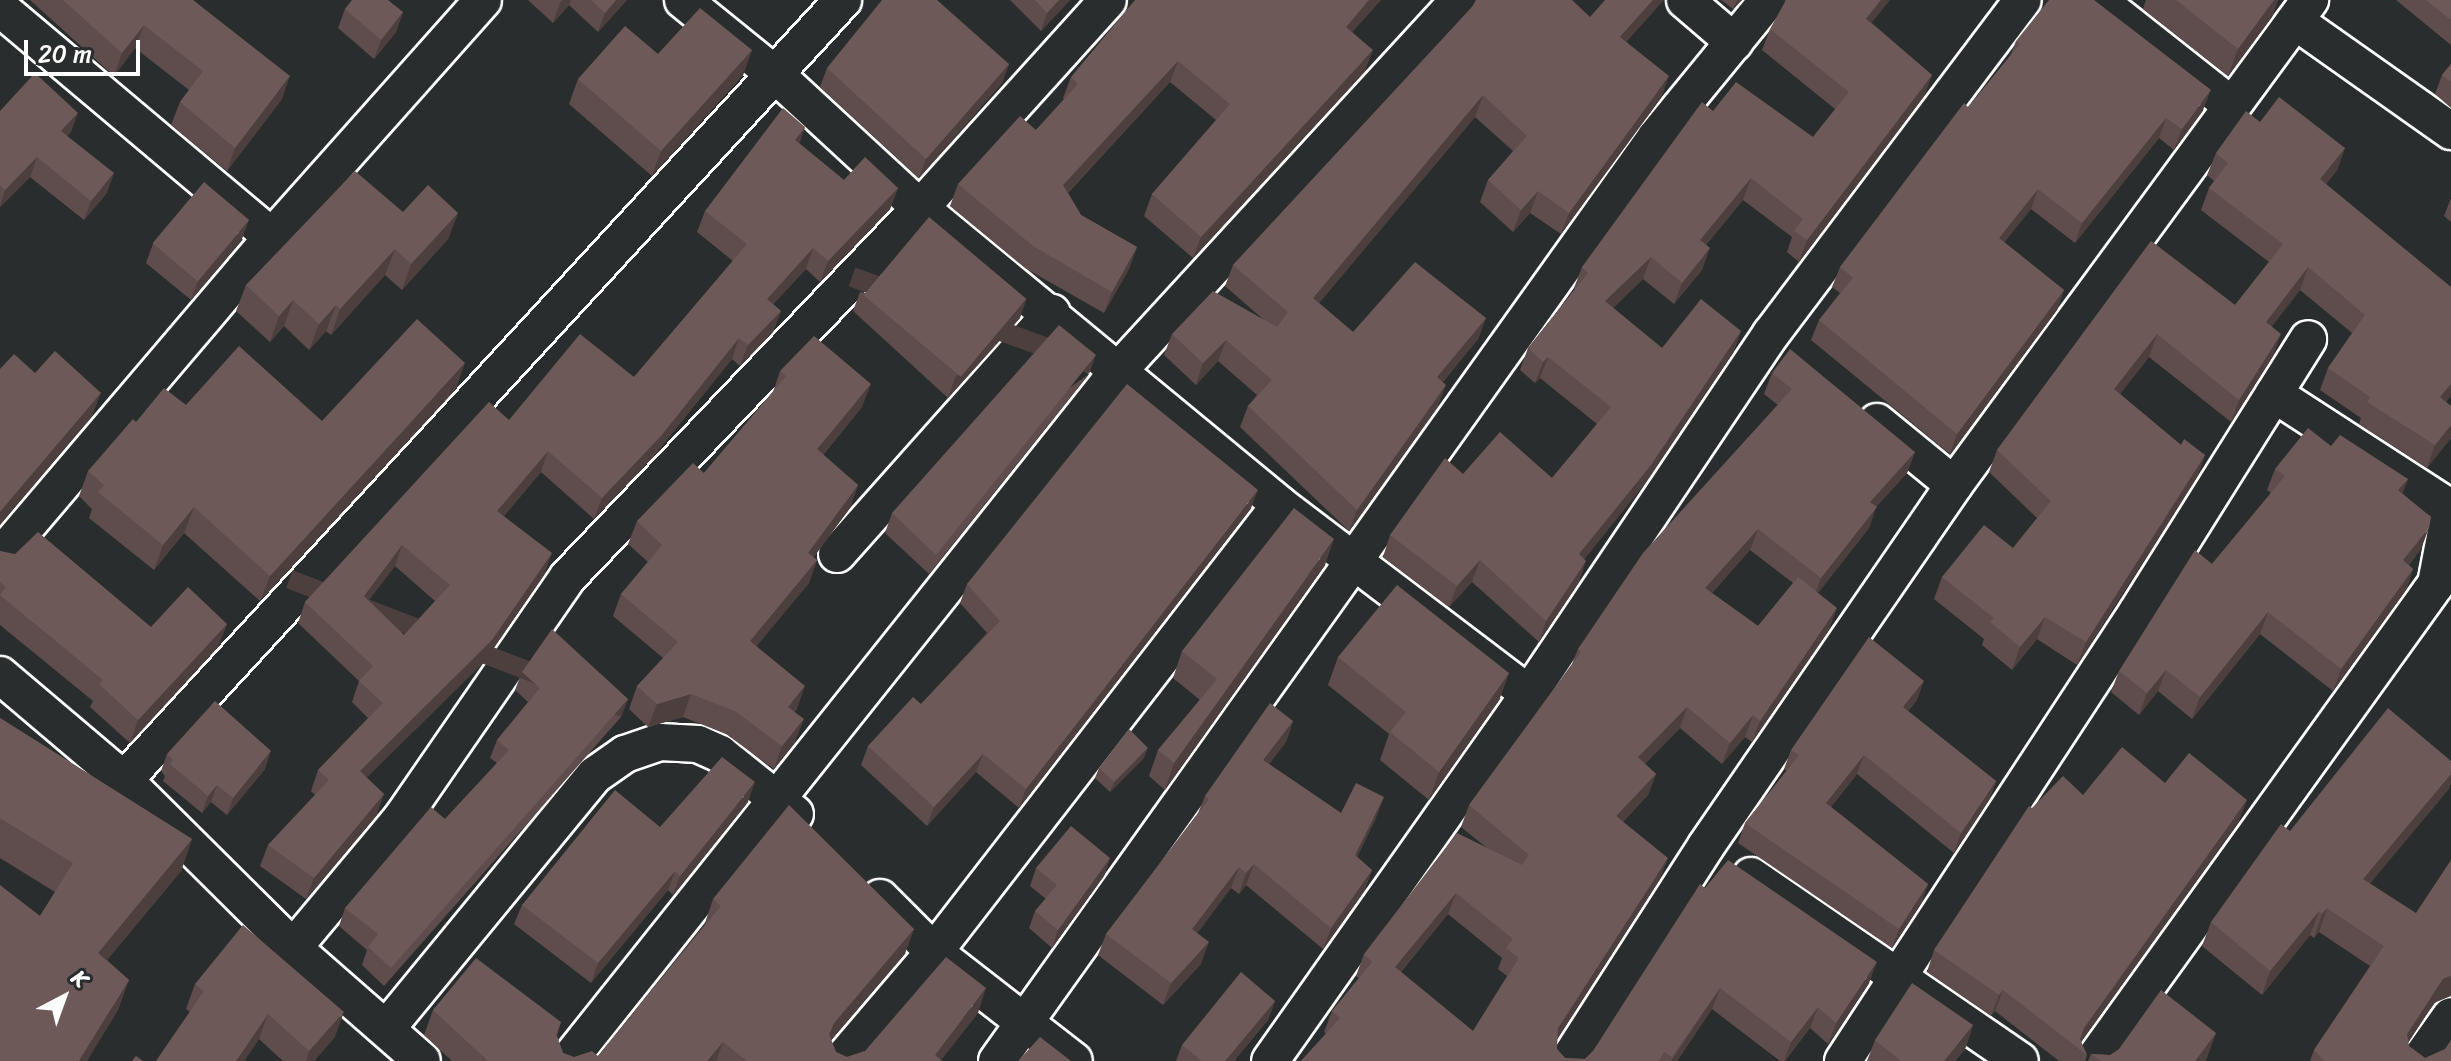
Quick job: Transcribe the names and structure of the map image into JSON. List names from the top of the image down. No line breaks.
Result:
{"scale_bar":"20 m","north":"top right"}
